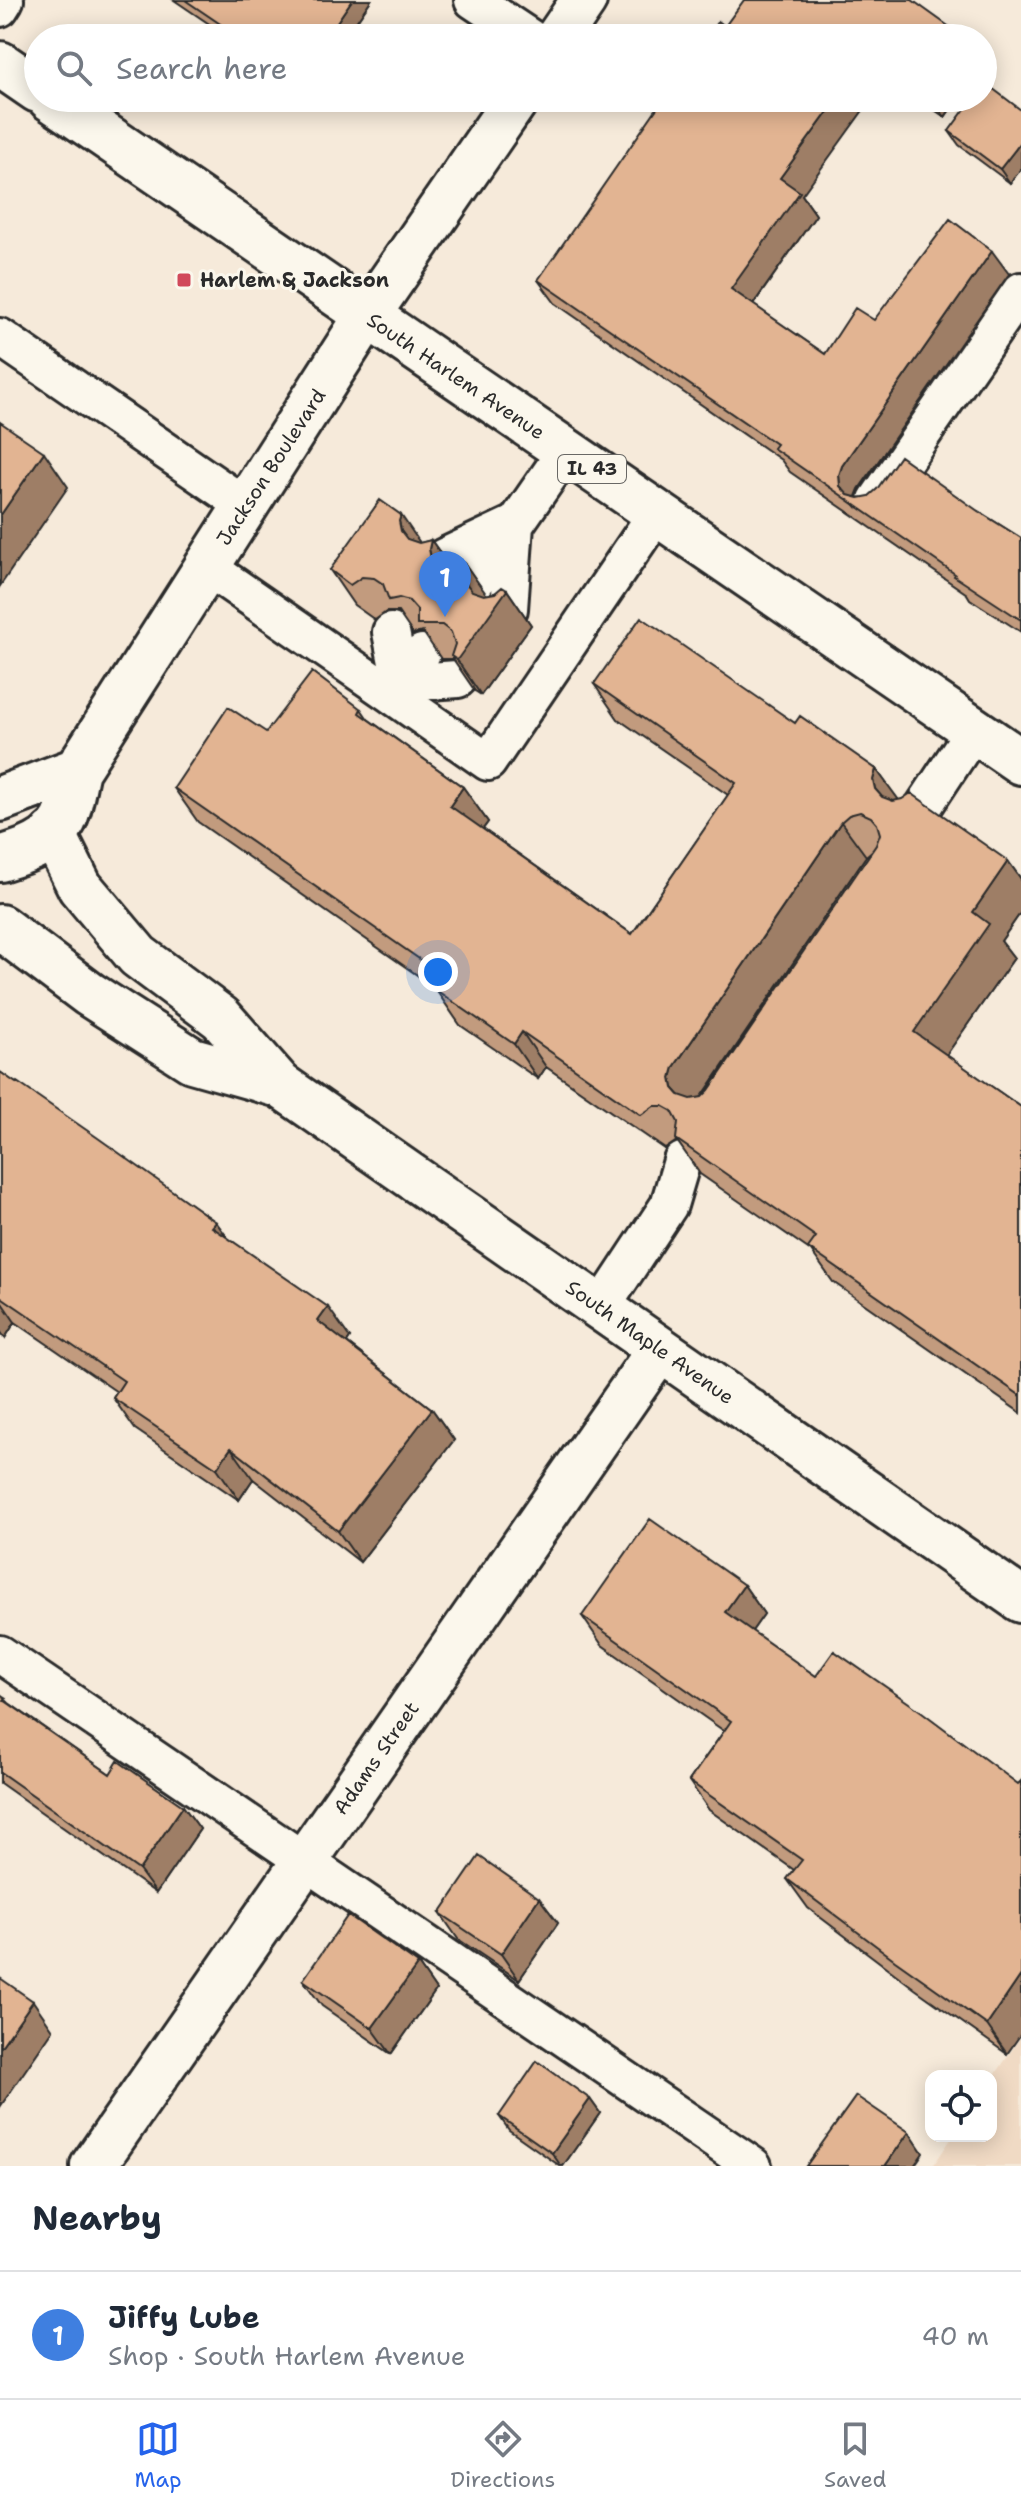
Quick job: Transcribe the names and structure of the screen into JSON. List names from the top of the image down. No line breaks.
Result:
{"streets":{"street":["South Harlem Avenue","Jackson Boulevard","IL 43","South Maple Avenue","Adams Street"]},"crossings":[["South Harlem Avenue","Jackson Boulevard"],["South Maple Avenue","Adams Street"]],"places":{"transit":["Harlem & Jackson"]},"page":{"search":"Search here","pins":"1","heading":"Nearby","list":[{"mark":"1","name":"Jiffy Lube","note":"Shop · South Harlem Avenue","value":"40 m"}],"nav":["Map","Directions","Saved"]}}
